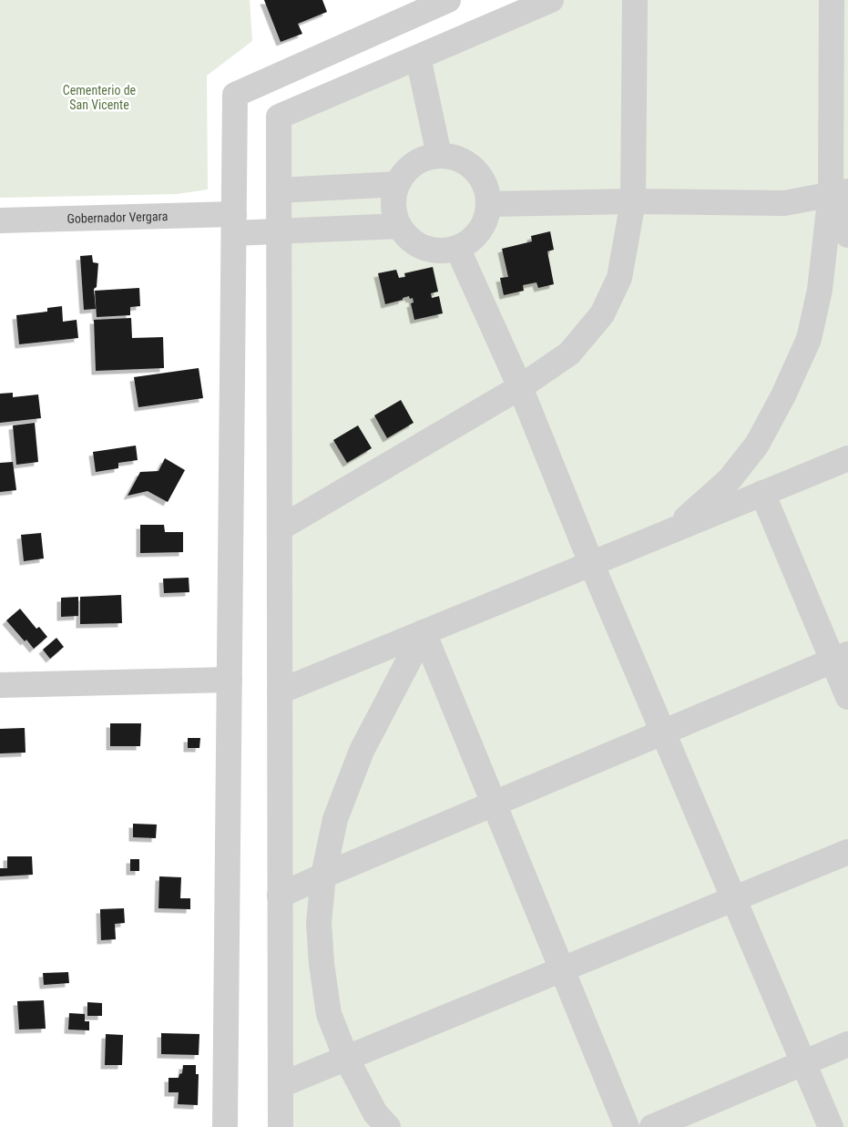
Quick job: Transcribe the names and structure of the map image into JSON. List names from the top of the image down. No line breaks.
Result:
{"streets":{"street":["Gobernador Vergara"]},"parks":["Cementerio de San Vicente"]}
